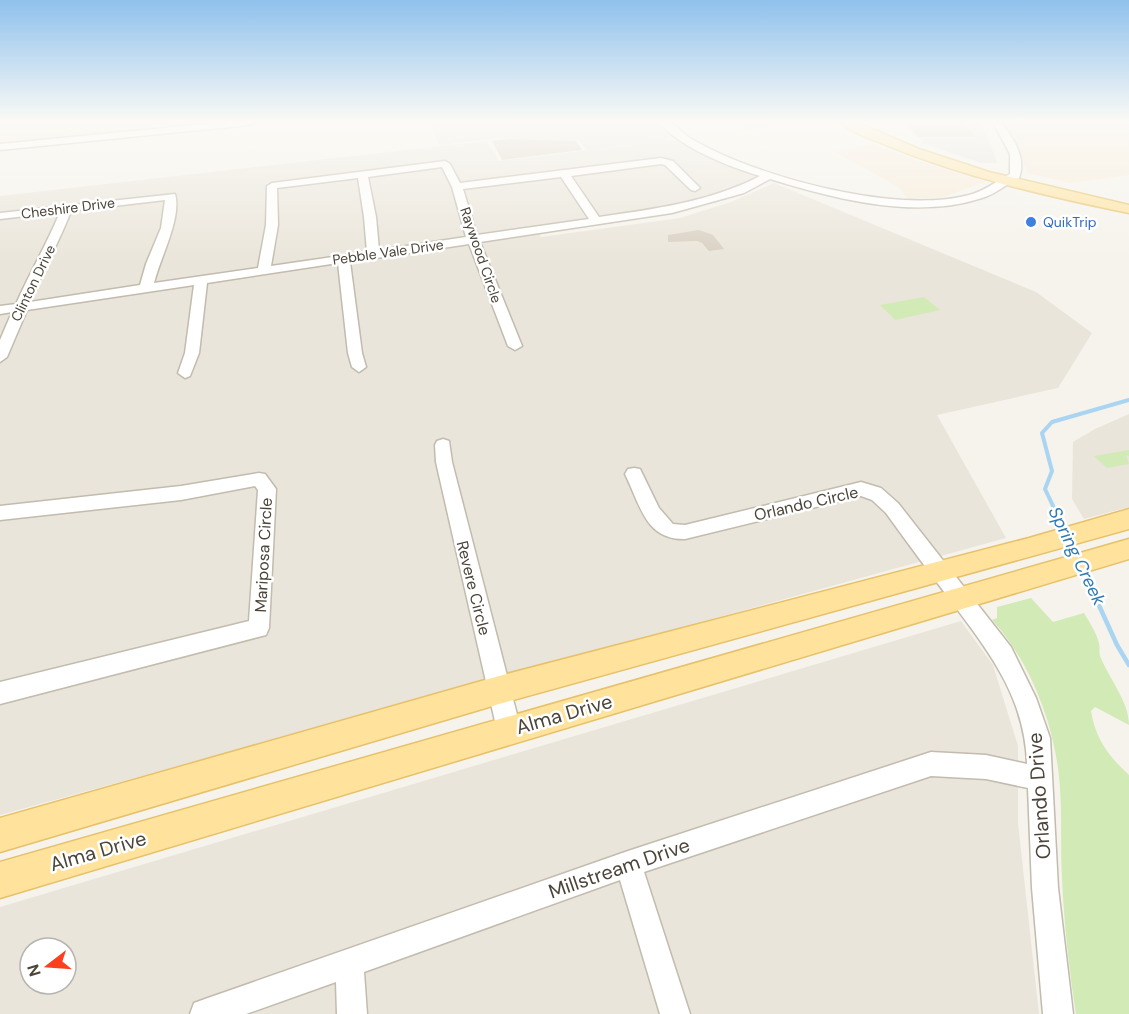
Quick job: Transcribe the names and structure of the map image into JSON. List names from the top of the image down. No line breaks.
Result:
{"streets":{"main road":["Alma Drive"],"street":["Cheshire Drive","Pebble Vale Drive","Raywood Circle","Clinton Drive","Orlando Circle","Mariposa Circle","Revere Circle","Orlando Drive","Millstream Drive"]},"crossings":[["Cheshire Drive","Pebble Vale Drive"],["Cheshire Drive","Clinton Drive"],["Pebble Vale Drive","Raywood Circle"],["Pebble Vale Drive","Clinton Drive"],["Orlando Circle","Alma Drive"],["Orlando Circle","Orlando Drive"],["Revere Circle","Alma Drive"],["Alma Drive","Orlando Drive"],["Orlando Drive","Millstream Drive"]],"water":["Spring Creek"],"places":["QuikTrip"],"north":"left"}
